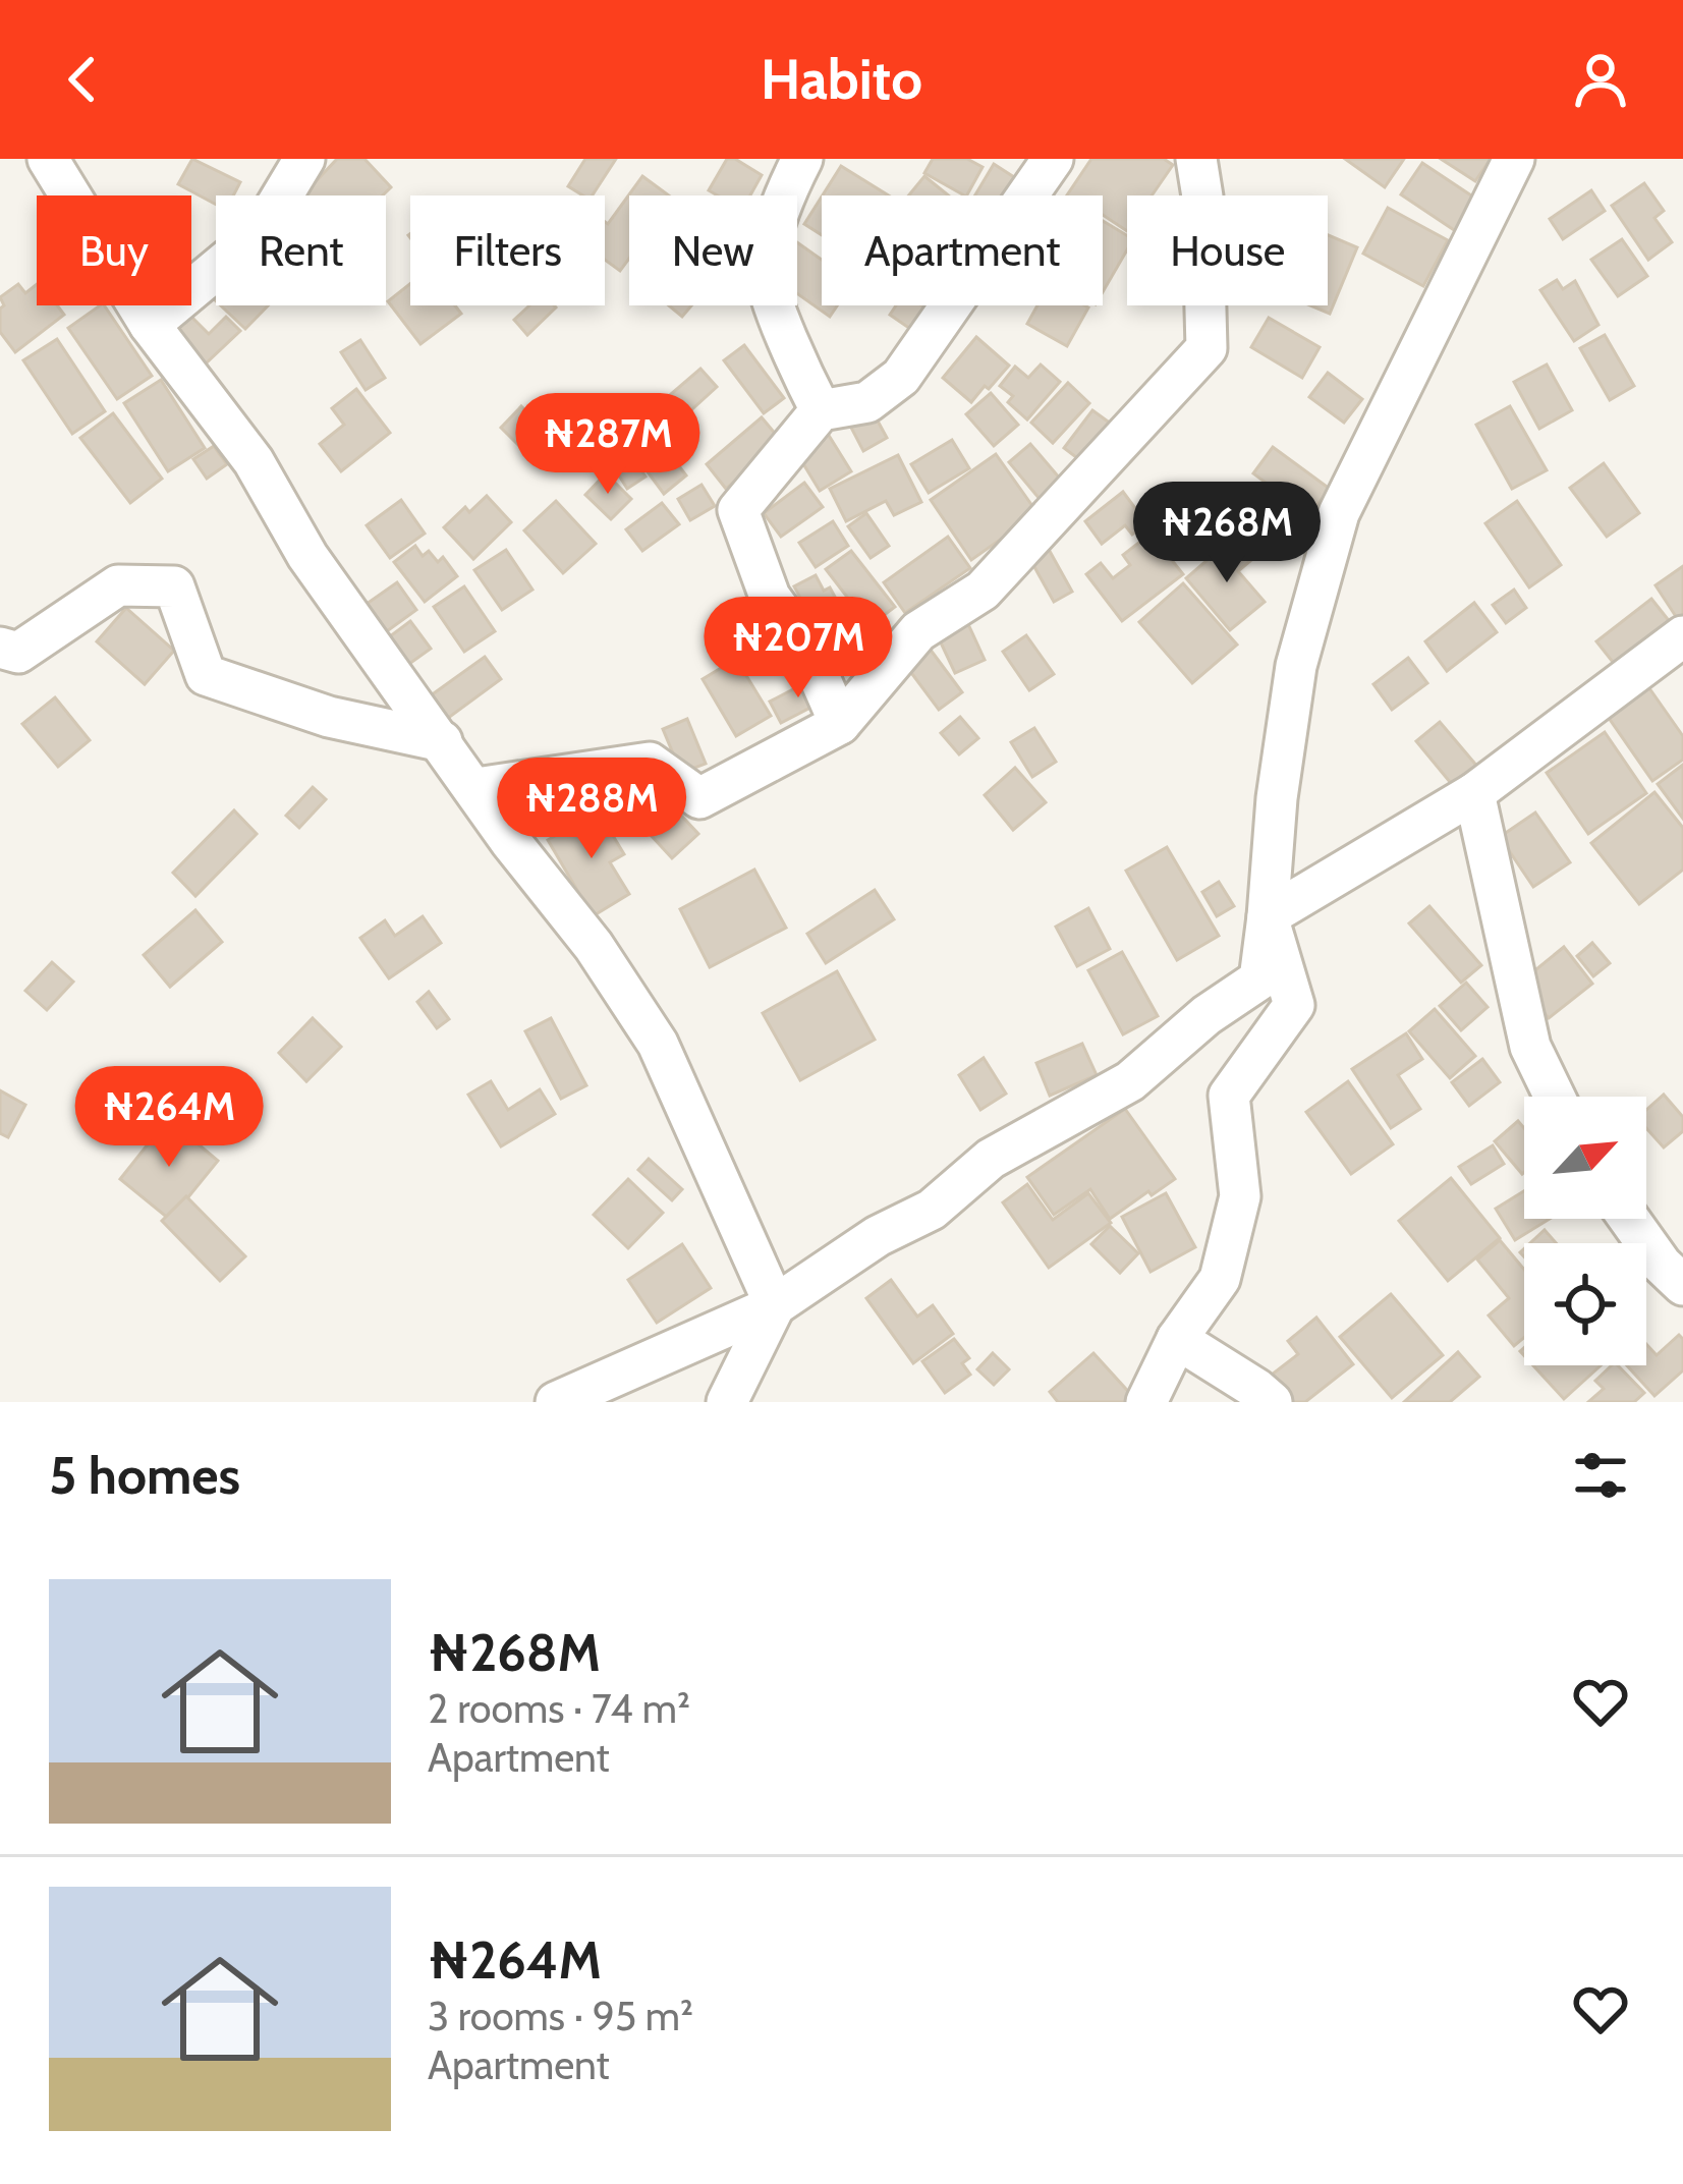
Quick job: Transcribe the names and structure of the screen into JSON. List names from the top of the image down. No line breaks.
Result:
{"north":"top right","page":{"header":"Habito","chip":["Buy","Rent","Filters","New","Apartment","House"],"price":["₦287M","₦268M","₦207M","₦288M","₦264M"],"heading":"5 homes","list":[{"name":"₦268M","note":"2 rooms · 74 m² · Apartment"},{"name":"₦264M","note":"3 rooms · 95 m² · Apartment"}]}}
